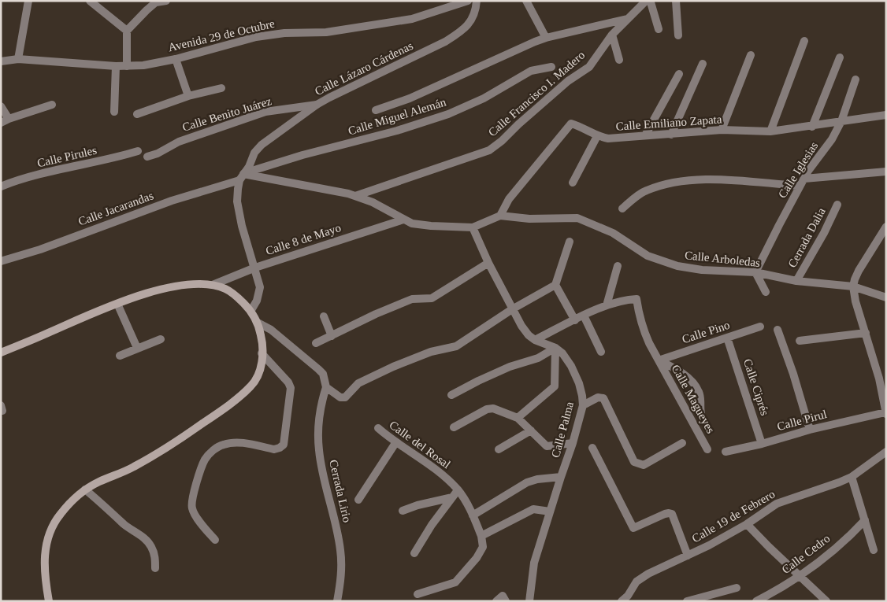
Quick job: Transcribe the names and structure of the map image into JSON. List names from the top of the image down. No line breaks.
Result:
{"streets":{"street":["Avenida 29 de Octubre","Calle Lázaro Cárdenas","Calle Francisco I. Madero","Calle Benito Juárez","Calle Miguel Alemán","Calle Emiliano Zapata","Calle Pirules","Calle Iglesias","Calle Jacarandas","Cerrada Dalia","Calle 8 de Mayo","Calle Arboledas","Calle Pino","Calle Ciprés","Calle Magueyes","Calle Pirul","Calle Palma","Calle del Rosal","Cerrada Lirio","Calle 19 de Febrero","Calle Cedro"]},"crossings":[["Calle Lázaro Cárdenas","Calle Benito Juárez"],["Calle Lázaro Cárdenas","Calle Miguel Alemán"],["Calle Lázaro Cárdenas","Calle Jacarandas"],["Calle Lázaro Cárdenas","Calle 8 de Mayo"],["Calle Miguel Alemán","Calle Jacarandas"],["Calle Emiliano Zapata","Calle Iglesias"],["Calle Emiliano Zapata","Calle Arboledas"],["Calle Iglesias","Calle Arboledas"],["Cerrada Dalia","Calle Arboledas"],["Calle Arboledas","Calle Pirul"],["Calle Arboledas","Calle Palma"],["Calle Pino","Calle Ciprés"],["Calle Pino","Calle Magueyes"],["Calle Ciprés","Calle Pirul"],["Calle Magueyes","Calle Palma"]]}
